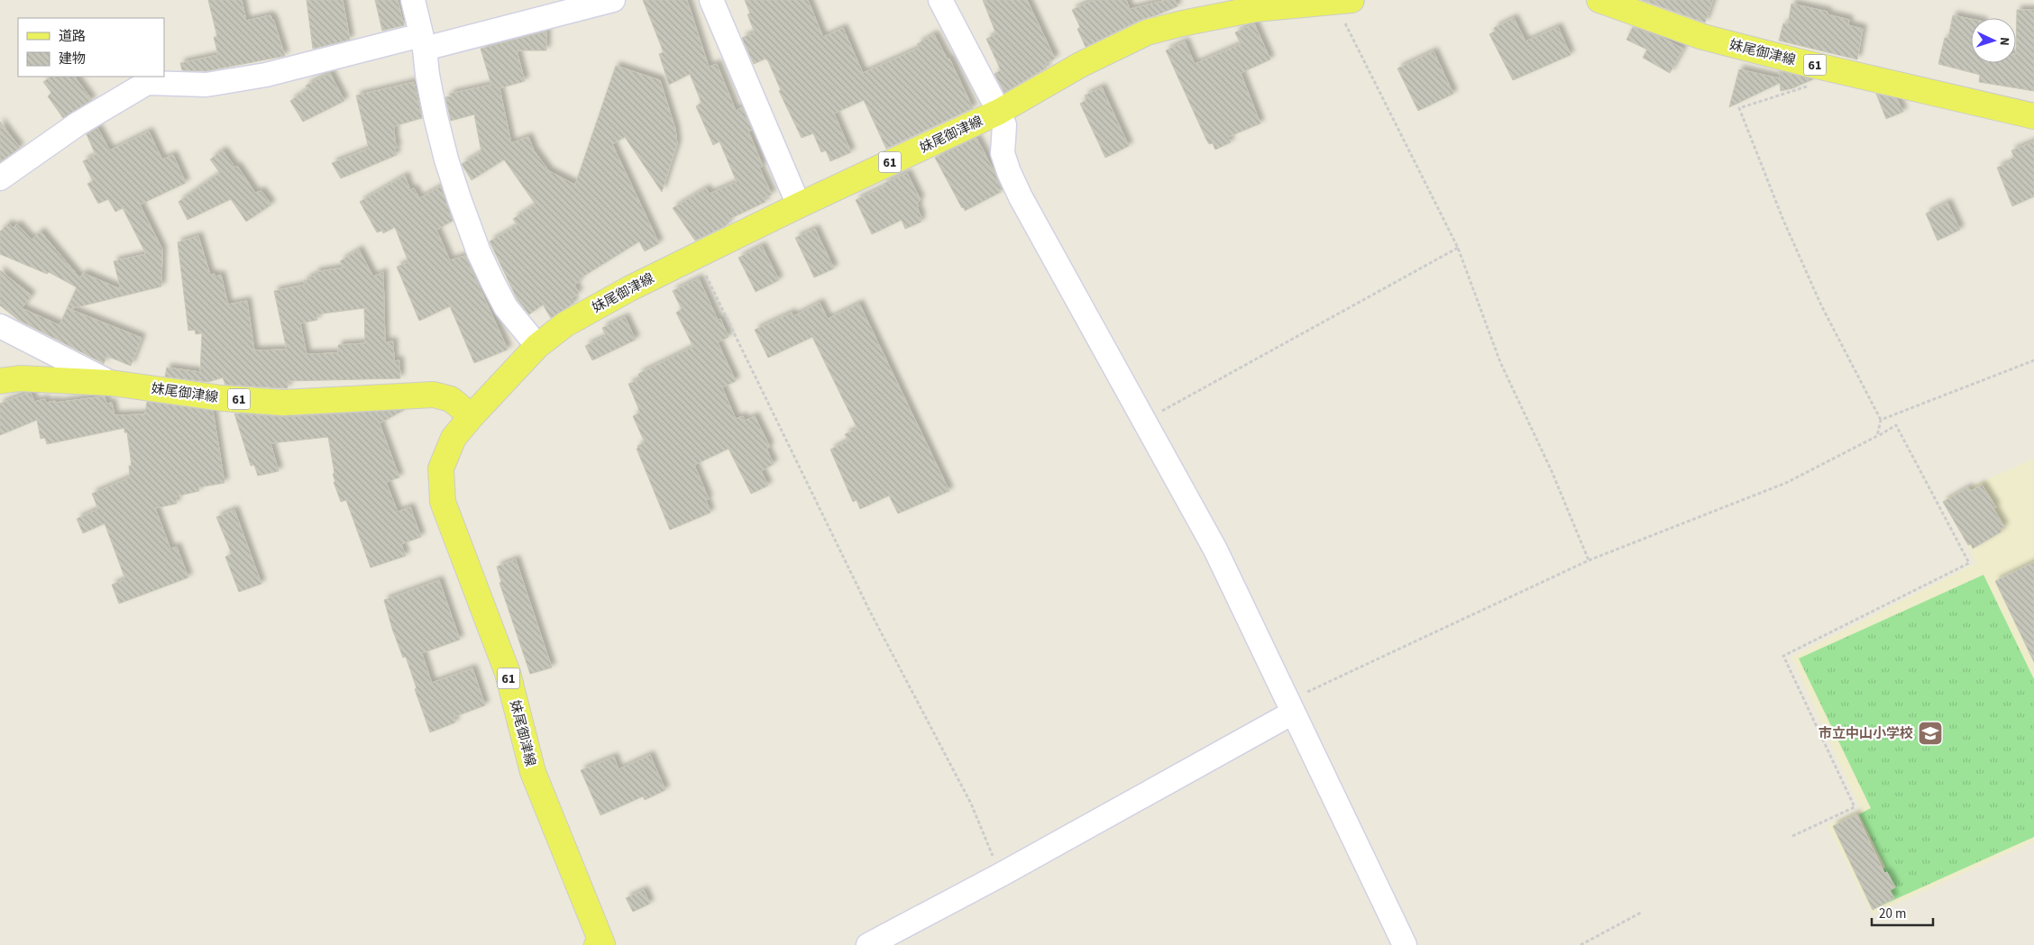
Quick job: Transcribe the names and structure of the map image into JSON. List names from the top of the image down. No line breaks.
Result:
{"streets":{"main road":["妹尾御津線","61"]},"places":{"school or university":["市立中山小学校"]},"legend":["道路","建物"],"scale_bar":"20 m","north":"right"}
